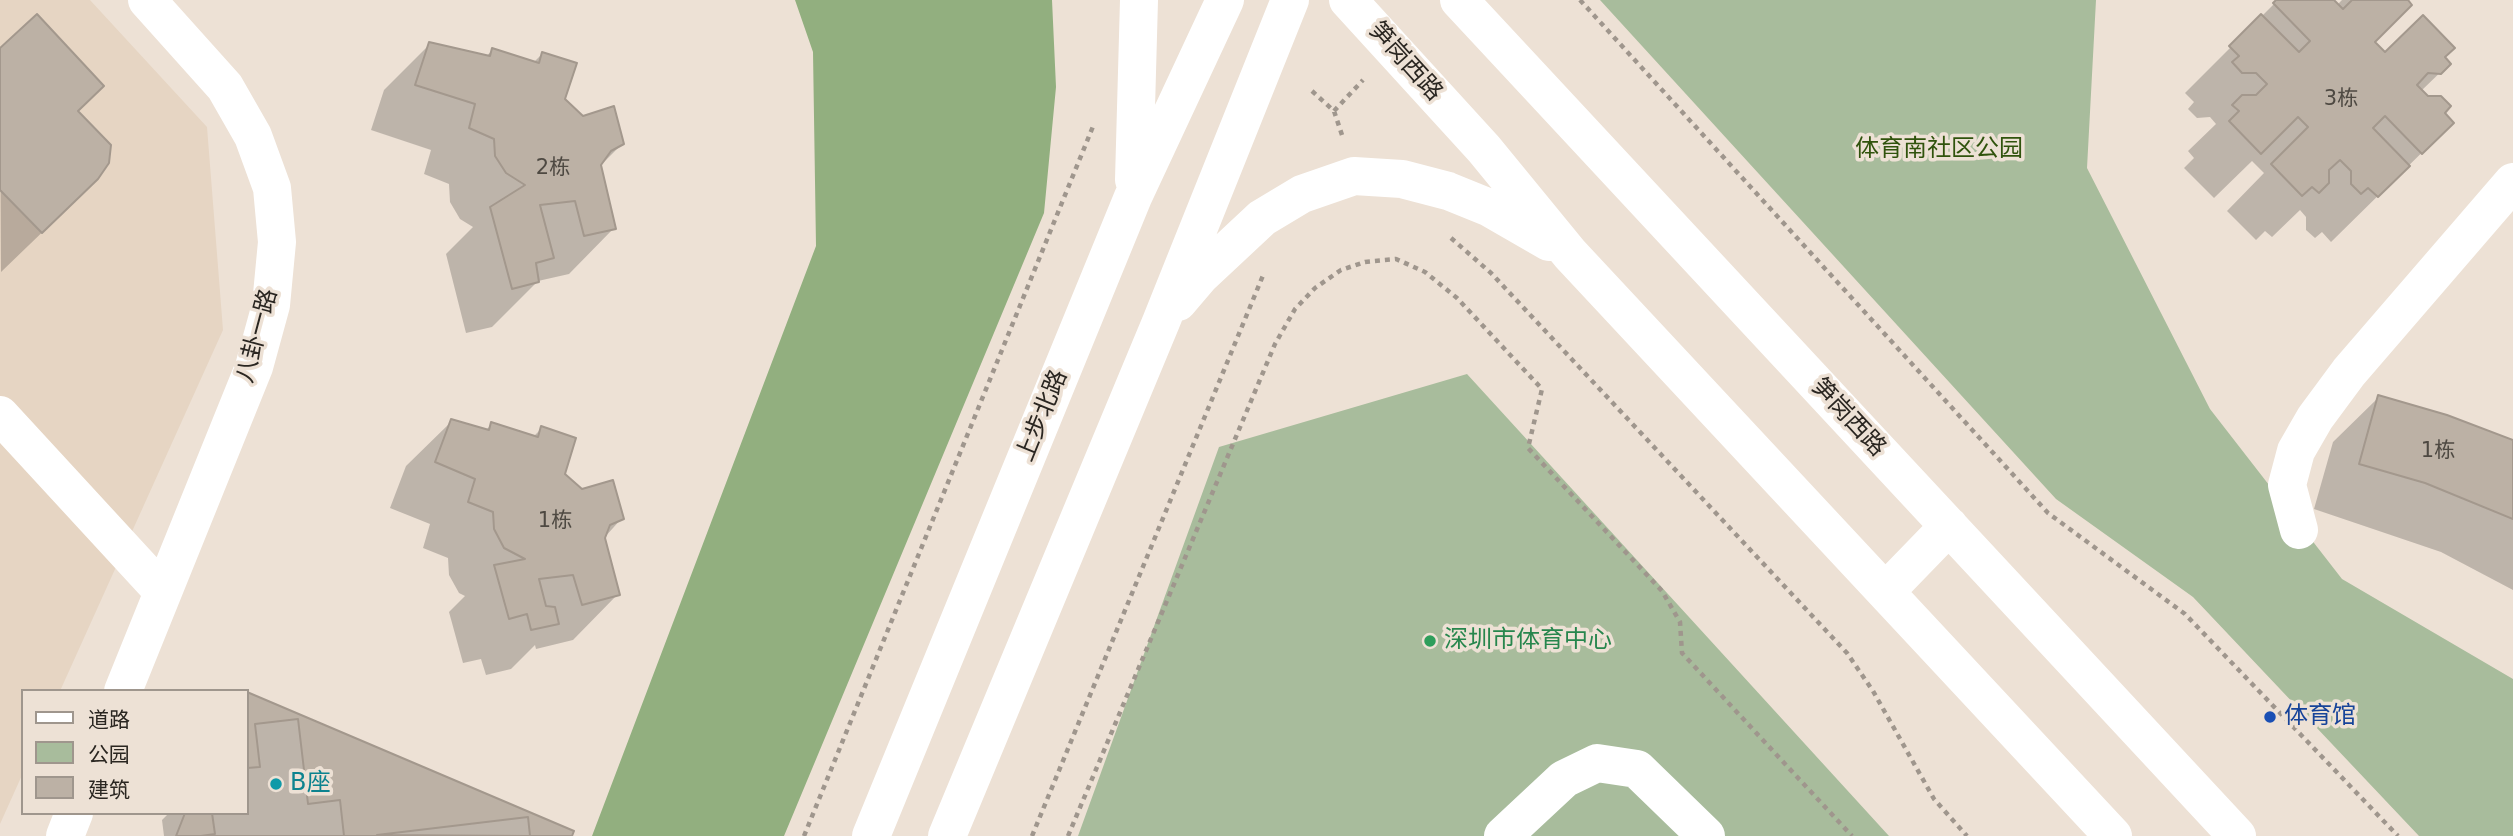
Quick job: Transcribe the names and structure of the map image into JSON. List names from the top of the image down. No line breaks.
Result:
{"streets":{"main road":["笋岗西路","八卦一路","上步北路"]},"parks":["体育南社区公园"],"places":["深圳市体育中心","体育馆","B座"],"house_numbers":["3栋","2栋","1栋","1栋"],"legend":["道路","公园","建筑"]}
